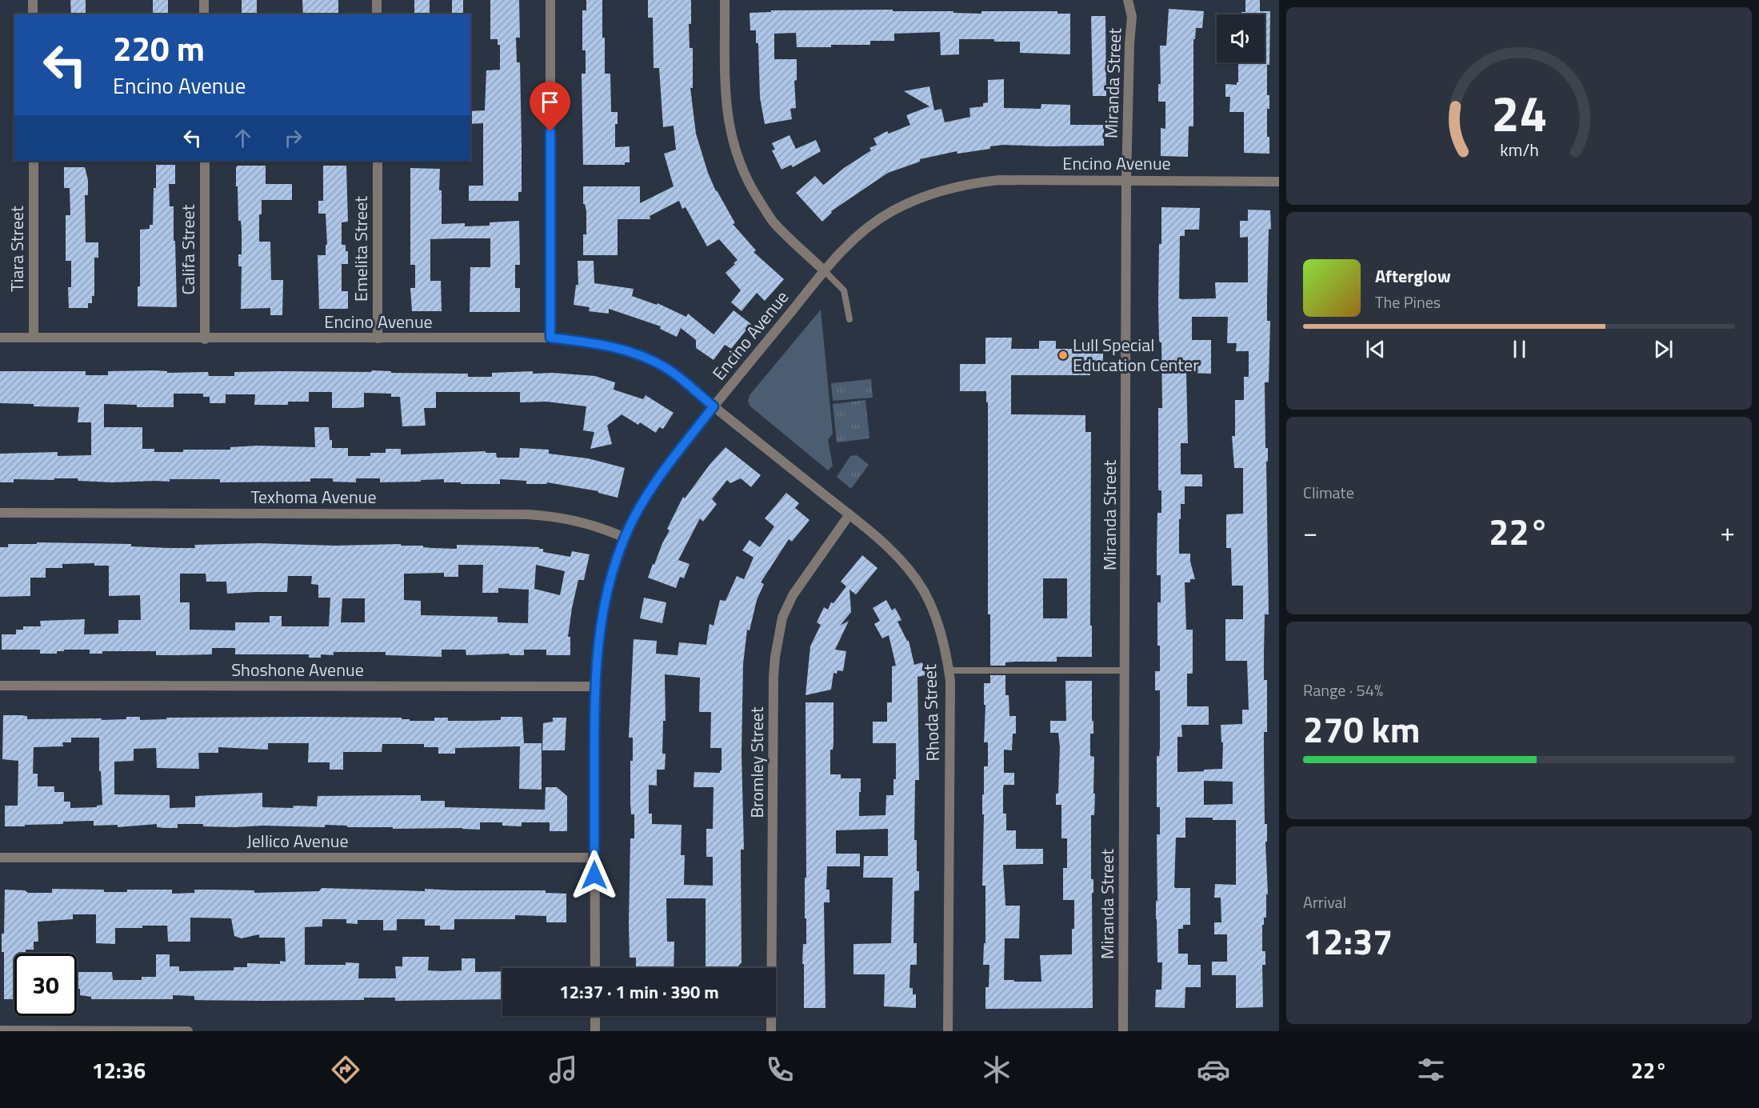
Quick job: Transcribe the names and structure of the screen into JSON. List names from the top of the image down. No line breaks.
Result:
{"streets":{"street":["Miranda Street","Encino Avenue","Tiara Street","Emelita Street","Califa Street","Texhoma Avenue","Shoshone Avenue","Rhoda Street","Bromley Street","Jellico Avenue"]},"crossings":[["Miranda Street","Encino Avenue"],["Encino Avenue","Tiara Street"],["Encino Avenue","Emelita Street"],["Encino Avenue","Califa Street"],["Encino Avenue","Rhoda Street"],["Rhoda Street","Bromley Street"]],"places":["Lull Special Education Center"],"page":{"turn":["220 m","Encino Avenue"],"song":["Afterglow","The Pines"],"tile":["Climate",["Range · 54%","270 km"],["Arrival","12:37"]],"heat":["−","22°","+"],"limit":"30","trip":"12:37 · 1 min · 390 m","tabs":["12:36","22°"],"gauge":["24","km/h"]}}
